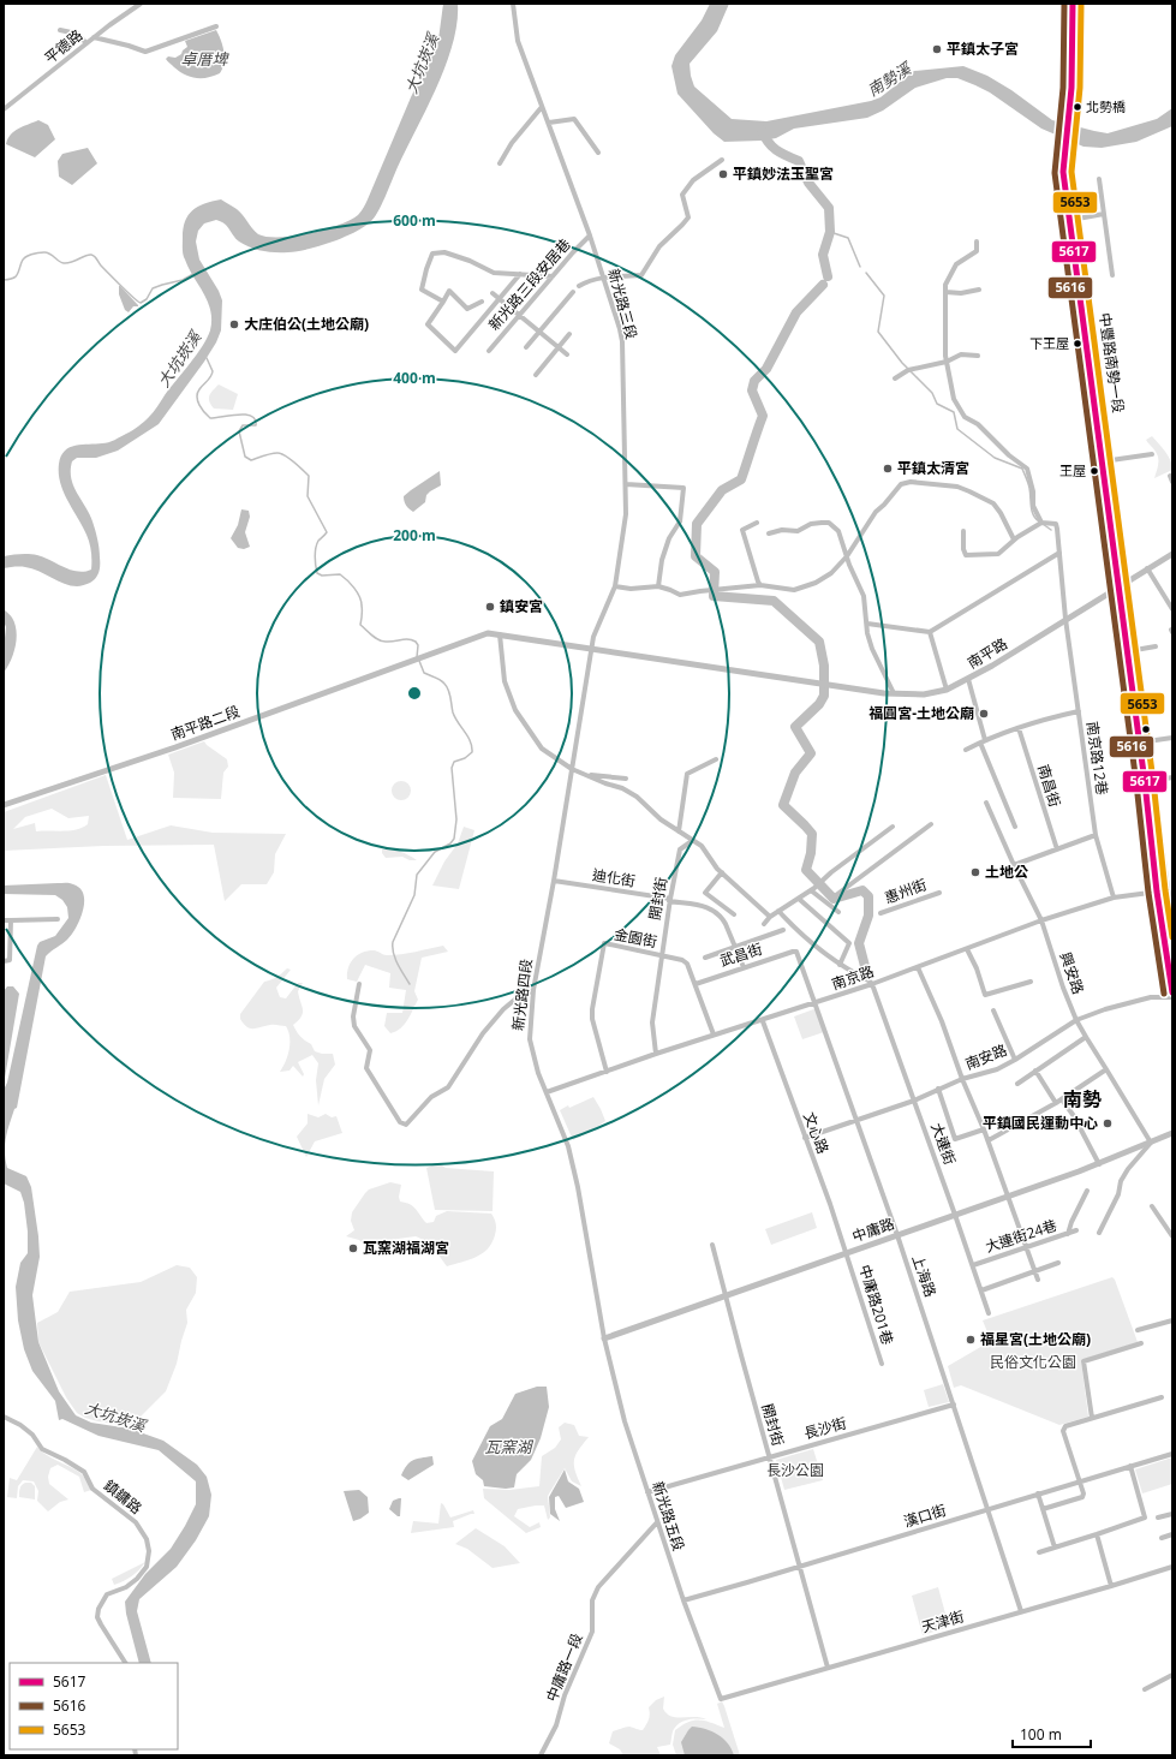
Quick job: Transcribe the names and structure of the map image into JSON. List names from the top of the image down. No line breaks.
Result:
{"streets":{"main road":["中豐路南勢一段"],"street":["平德路","新光路三段安居巷","新光路三段","南平路","南平路二段","南京路12巷","南昌街","迪化街","惠州街","開封街","金園街","武昌街","興安路","南京路","新光路四段","南安路","文心路","大連街","中庸路","大連街24巷","上海路","中庸路201巷","長沙街","鎮鏞路","新光路五段","漢口街","天津街","中庸路一段"]},"crossings":[["新光路三段安居巷","新光路三段"],["新光路三段","南平路"],["新光路三段","南平路二段"],["新光路三段","新光路四段"],["中豐路南勢一段","南平路"],["中豐路南勢一段","南京路"],["南平路","南平路二段"],["南平路","南京路12巷"],["南平路","新光路四段"],["南平路二段","新光路四段"],["南京路12巷","南京路"],["迪化街","開封街"],["迪化街","武昌街"],["迪化街","新光路四段"],["開封街","金園街"],["開封街","南京路"],["開封街","中庸路"],["開封街","長沙街"],["開封街","漢口街"],["開封街","天津街"],["金園街","武昌街"],["金園街","南京路"],["武昌街","上海路"],["興安路","南京路"],["興安路","南安路"],["興安路","中庸路"],["南京路","新光路四段"],["南京路","文心路"],["南京路","大連街"],["南京路","上海路"],["新光路四段","中庸路"],["新光路四段","新光路五段"],["南安路","文心路"],["南安路","大連街"],["南安路","上海路"],["文心路","中庸路"],["文心路","中庸路201巷"],["大連街","中庸路"],["大連街","大連街24巷"],["中庸路","上海路"],["中庸路","中庸路201巷"],["中庸路","新光路五段"],["上海路","長沙街"],["上海路","漢口街"],["上海路","天津街"],["長沙街","新光路五段"],["新光路五段","漢口街"],["新光路五段","天津街"],["新光路五段","中庸路一段"]],"districts":["南勢"],"water":["卓厝埤","大坑崁溪","南勢溪","瓦窯湖"],"parks":["民俗文化公園","長沙公園"],"places":["平鎮太子宮","北勢橋","平鎮妙法玉聖宮","大庄伯公(土地公廟)","下王屋","平鎮太清宮","王屋","鎮安宮","福圓宮-土地公廟","土地公","平鎮國民運動中心","瓦窯湖福湖宮","福星宮(土地公廟)"],"lines":["transit line 5617","transit line 5616","transit line 5653"],"legend":["5617","5616","5653"],"scale_bar":"100 m","rings":["600 m","400 m","200 m"]}
